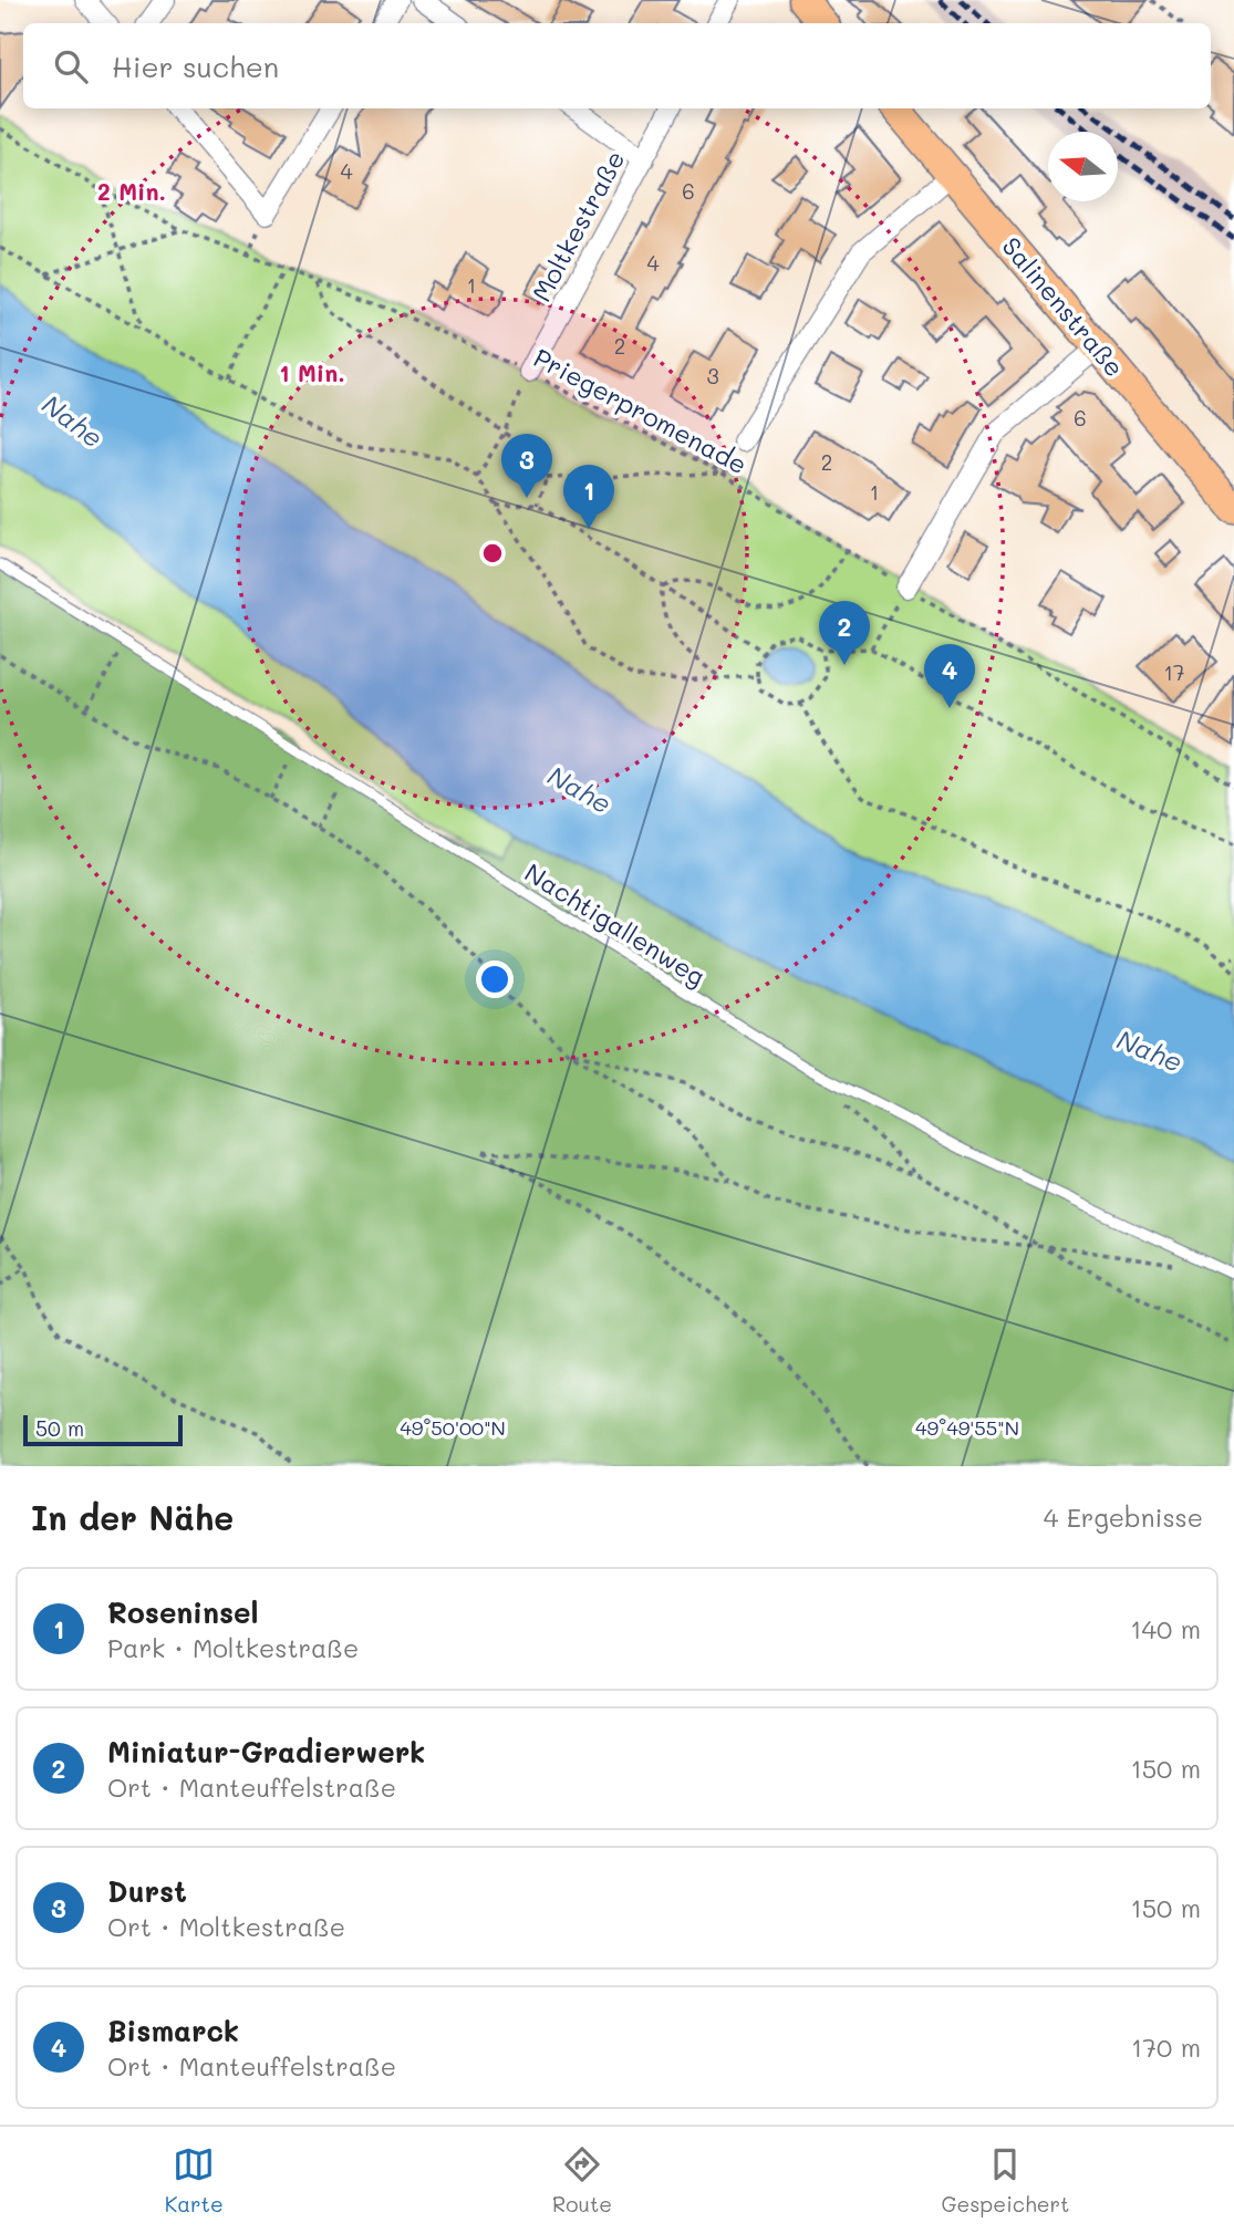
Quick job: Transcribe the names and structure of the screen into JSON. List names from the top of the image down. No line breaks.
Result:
{"streets":{"main road":["Salinenstraße"],"street":["Moltkestraße"],"lane":["Nachtigallenweg"],"path":["Priegerpromenade"]},"crossings":[["Moltkestraße","Priegerpromenade"]],"water":["Nahe"],"house_numbers":["4","6","4","1","2","3","6","2","1","17"],"scale_bar":"50 m","north":"left","page":{"search":"Hier suchen","pins":["3","1","2","4"],"scale":"50 m","heading":["In der Nähe","4 Ergebnisse"],"list":[{"mark":"1","name":"Roseninsel","note":"Park · Moltkestraße","value":"140 m"},{"mark":"2","name":"Miniatur-Gradierwerk","note":"Ort · Manteuffelstraße","value":"150 m"},{"mark":"3","name":"Durst","note":"Ort · Moltkestraße","value":"150 m"},{"mark":"4","name":"Bismarck","note":"Ort · Manteuffelstraße","value":"170 m"}],"nav":["Karte","Route","Gespeichert"]},"coordinates":["49°50'00\"N","49°49'55\"N"],"rings":["2 Min.","1 Min."]}
